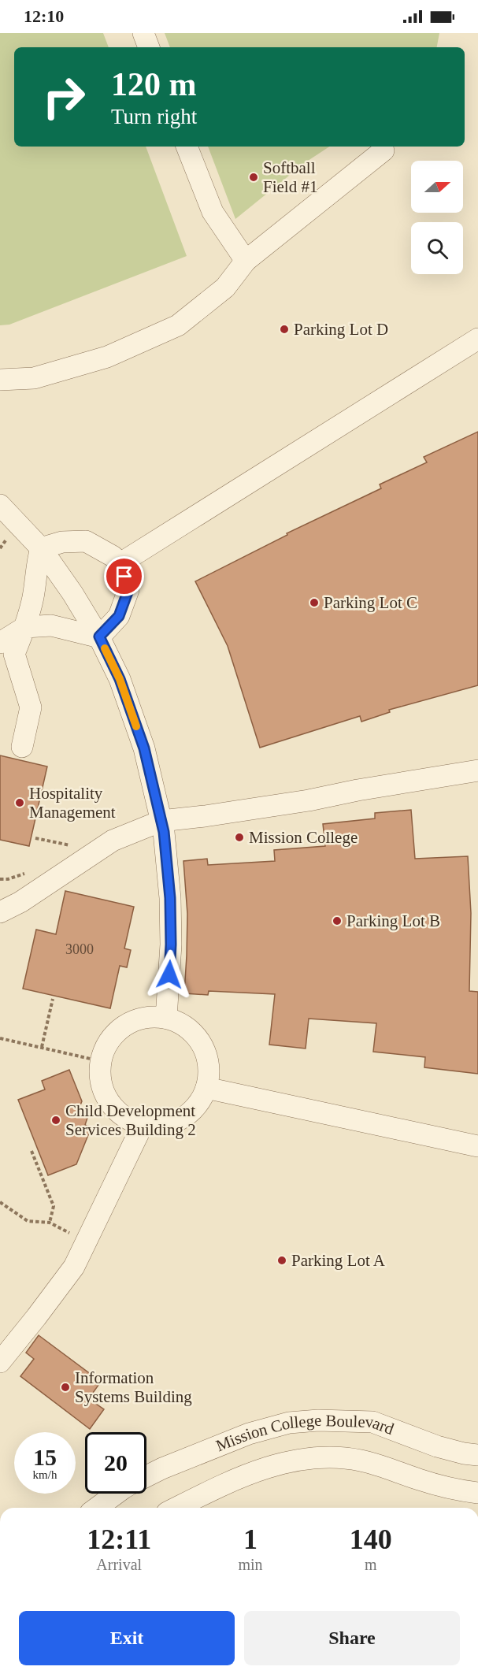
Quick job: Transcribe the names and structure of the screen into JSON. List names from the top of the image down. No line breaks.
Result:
{"streets":{"street":["Mission College Boulevard"]},"places":["Softball Field #1","Parking Lot D","Parking Lot C","Hospitality Management","Mission College","Parking Lot B","Child Development Services Building 2","Parking Lot A","Information Systems Building"],"house_numbers":["3000"],"north":"right","page":{"status":"12:10","turn":["120 m","Turn right"],"speed":"15 km/h","limit":"20","eta":["12:11","Arrival","1","min","140","m"],"buttons":["Exit","Share"]}}
